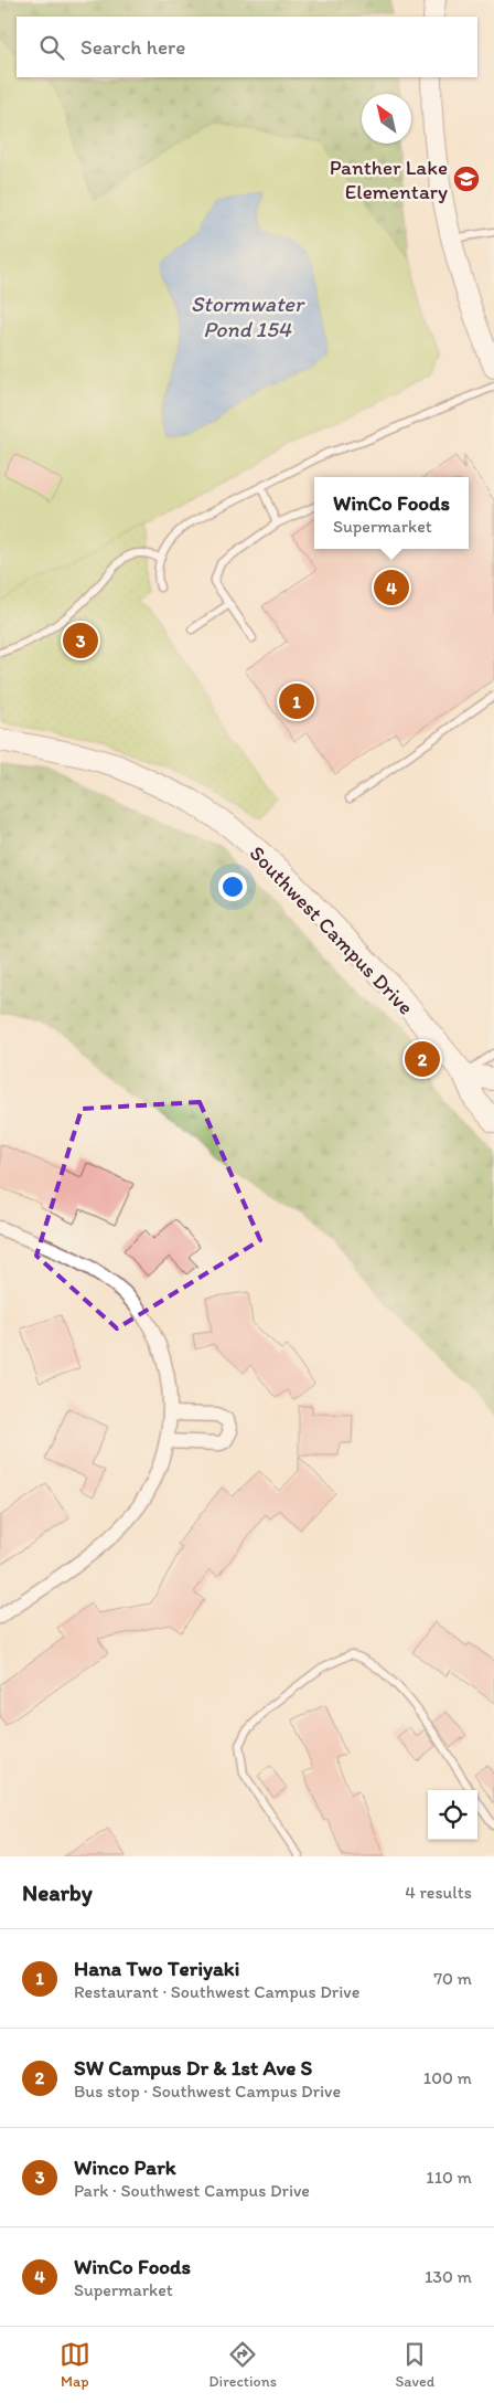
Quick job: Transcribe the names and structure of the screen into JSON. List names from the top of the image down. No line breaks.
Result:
{"streets":{"main road":["Southwest Campus Drive"]},"water":["Stormwater Pond 154"],"places":{"school or university":["Panther Lake Elementary"]},"north":"top left","page":{"search":"Search here","popup":["WinCo Foods","Supermarket"],"pins":["4","3","1","2"],"heading":["Nearby","4 results"],"list":[{"mark":"1","name":"Hana Two Teriyaki","note":"Restaurant · Southwest Campus Drive","value":"70 m"},{"mark":"2","name":"SW Campus Dr & 1st Ave S","note":"Bus stop · Southwest Campus Drive","value":"100 m"},{"mark":"3","name":"Winco Park","note":"Park · Southwest Campus Drive","value":"110 m"},{"mark":"4","name":"WinCo Foods","note":"Supermarket","value":"130 m"}],"nav":["Map","Directions","Saved"]}}
